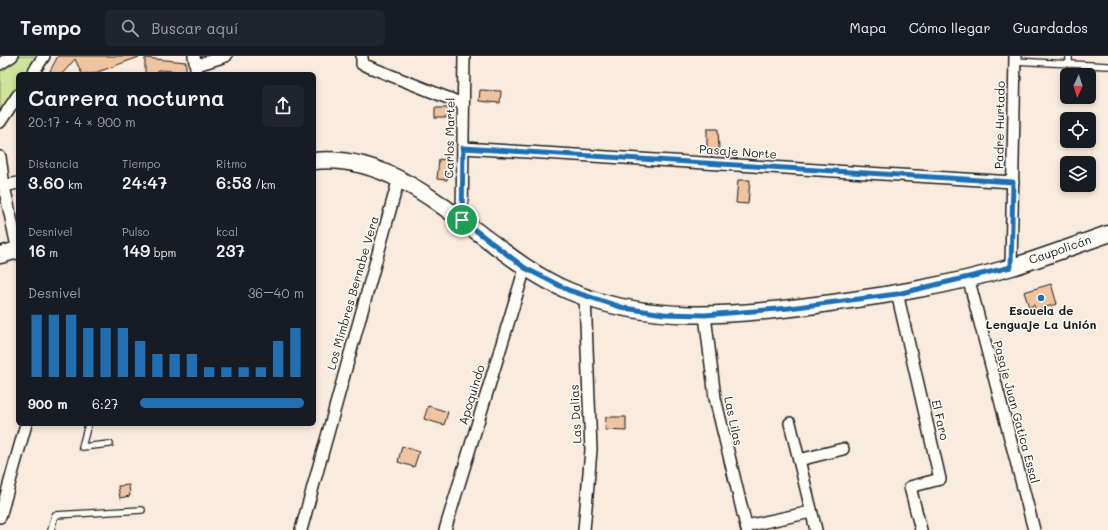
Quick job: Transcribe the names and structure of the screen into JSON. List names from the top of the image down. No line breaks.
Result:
{"streets":{"street":["Padre Hurtado","Carlos Martel","Pasaje Norte","Caupolicán","Los Mimbres Bernabe Vera","Apoquindo","Pasaje Juan Gatica Essal","Las Dalias","El Faro","Las Lilas"]},"crossings":[["Padre Hurtado","Pasaje Norte"],["Padre Hurtado","Caupolicán"],["Carlos Martel","Pasaje Norte"],["Carlos Martel","Caupolicán"],["Caupolicán","Los Mimbres Bernabe Vera"],["Caupolicán","Apoquindo"],["Caupolicán","Pasaje Juan Gatica Essal"],["Caupolicán","Las Dalias"],["Caupolicán","El Faro"],["Caupolicán","Las Lilas"]],"places":["Escuela de Lenguaje La Unión"],"north":"bottom","page":{"header":"Tempo","search":"Buscar aquí","nav":["Mapa","Cómo llegar","Guardados"],"heading":["Carrera nocturna","20:17 · 4 × 900 m"],"stats":[["Distancia","3.60 km"],["Tiempo","24:47"],["Ritmo","6:53 /km"],["Desnivel","16 m"],["Pulso","149 bpm"],["kcal","237"]],"chart":["Desnivel","36–40 m"],"list":[{"name":"900 m","note":"6:27"}]}}
